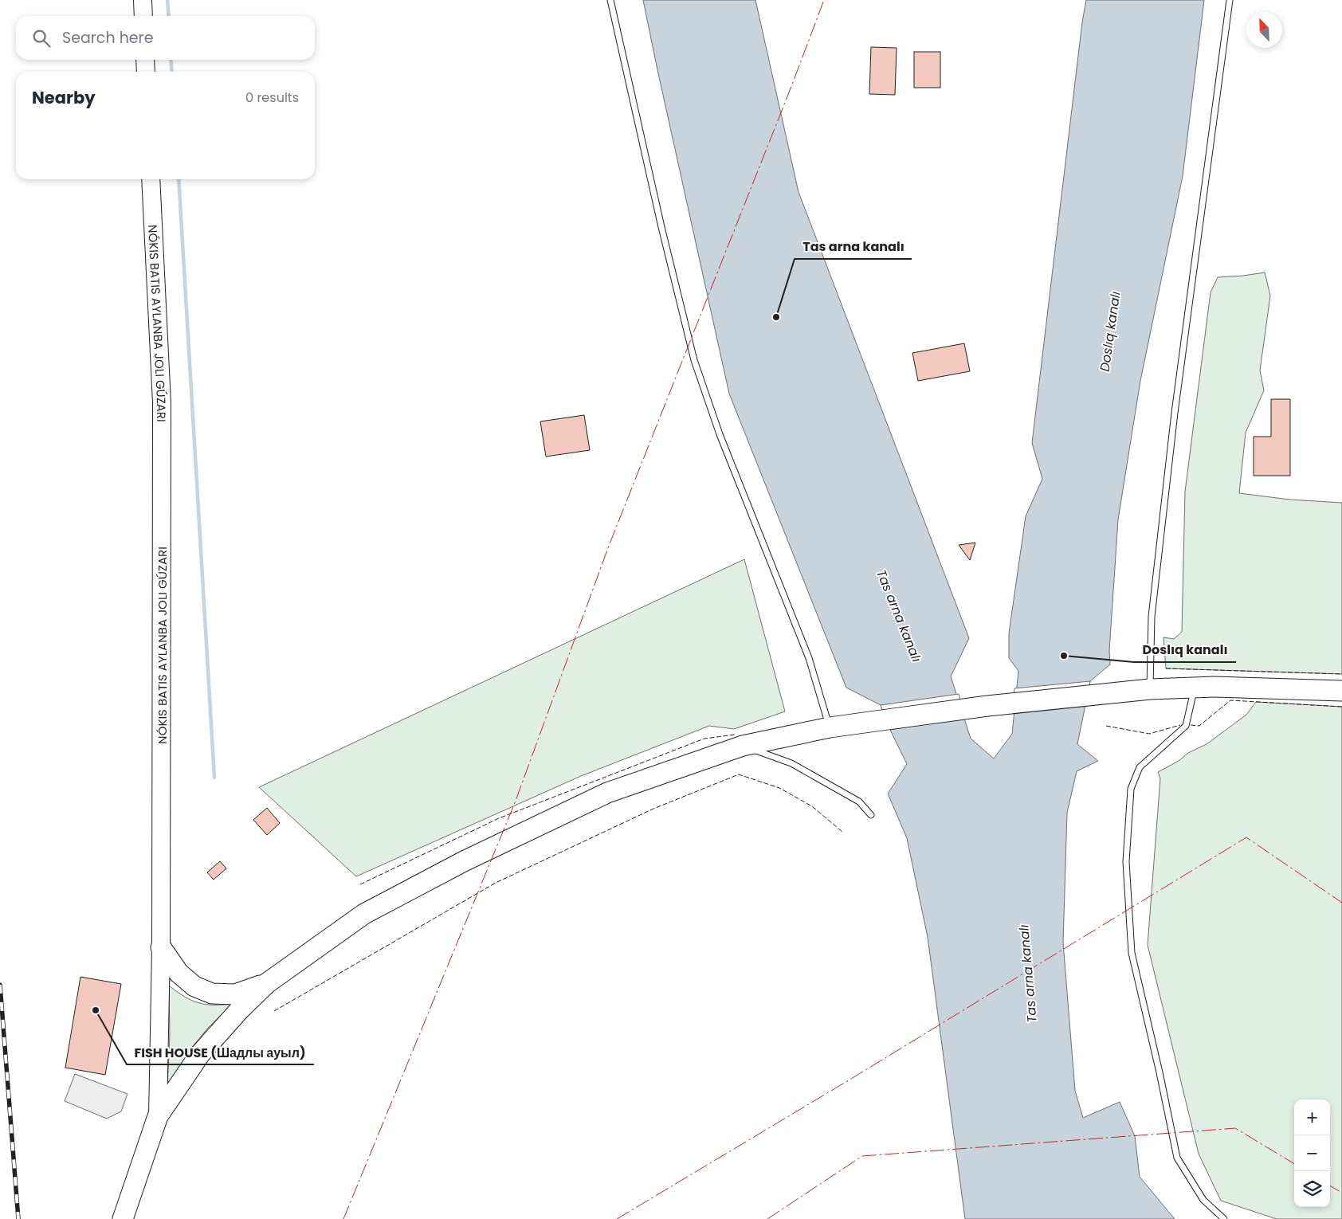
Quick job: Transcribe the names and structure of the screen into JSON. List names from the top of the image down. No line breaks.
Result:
{"water":["Doslıq kanalı","Tas arna kanalı"],"places":["Tas arna kanalı","Doslıq kanalı","FISH HOUSE (Шадлы ауыл)"],"north":"top left","page":{"search":"Search here","heading":["Nearby","0 results"],"map_buttons":["+","−"]}}
